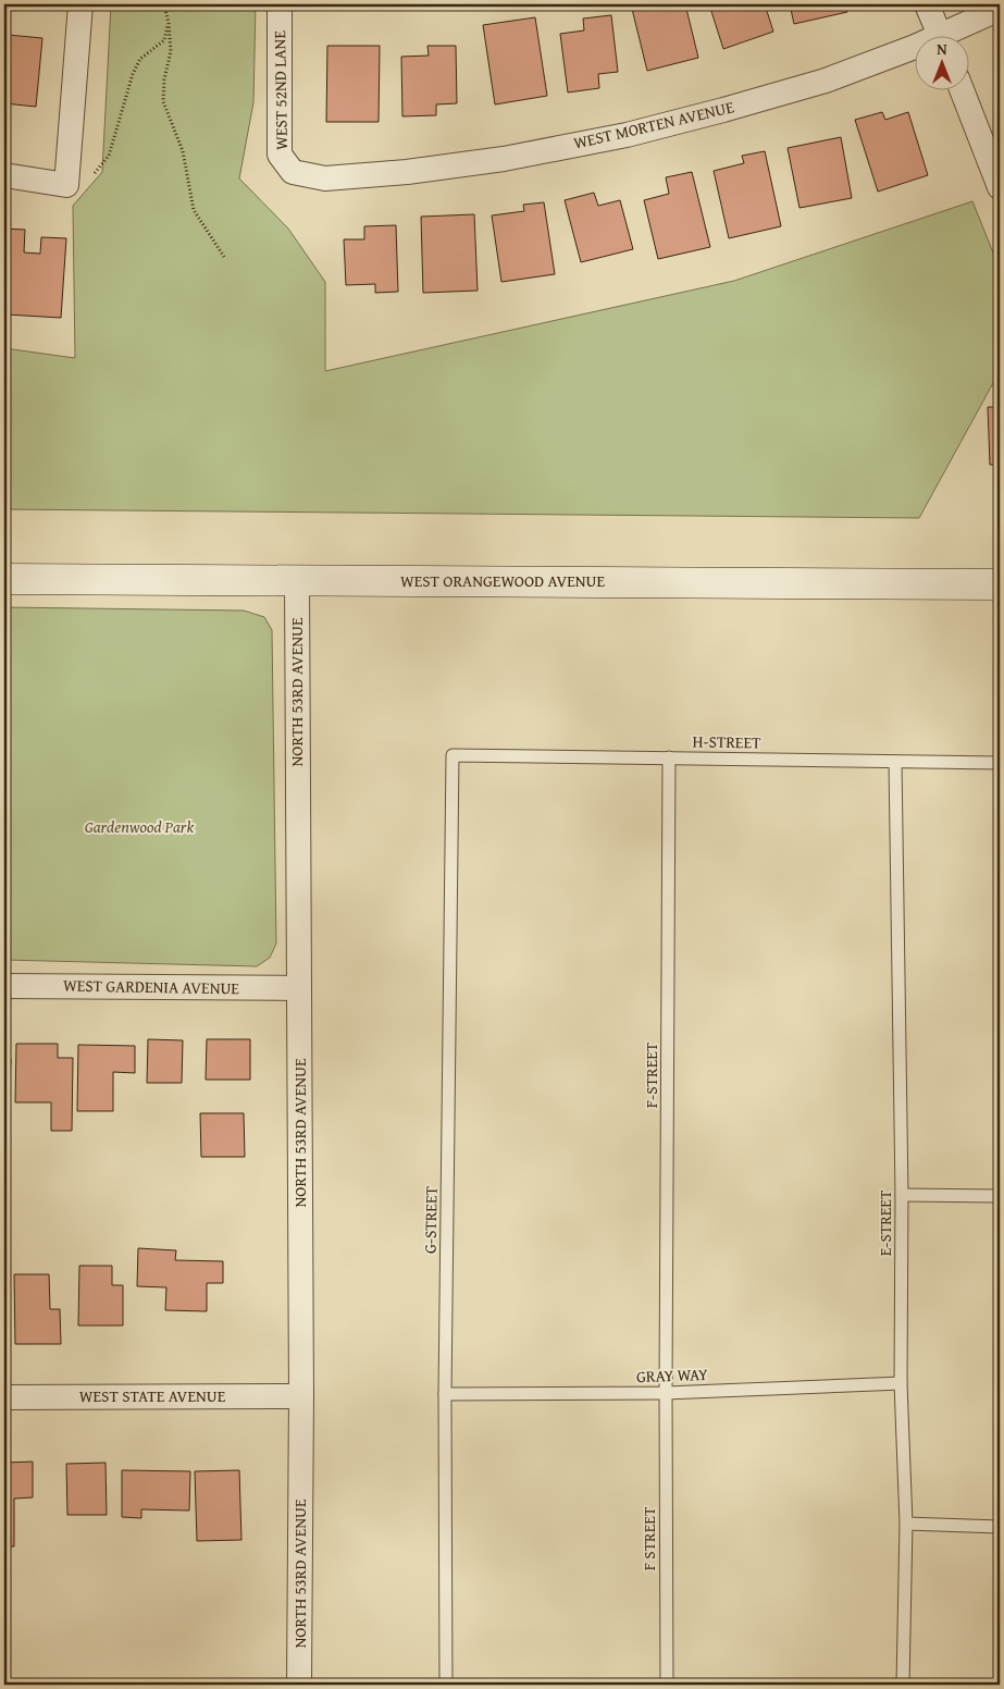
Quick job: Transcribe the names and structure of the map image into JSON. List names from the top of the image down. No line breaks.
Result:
{"streets":{"street":["WEST 52ND LANE","WEST MORTEN AVENUE","WEST ORANGEWOOD AVENUE","NORTH 53RD AVENUE","WEST GARDENIA AVENUE","WEST STATE AVENUE"],"lane":["H-STREET","F-STREET","G-STREET","E-STREET","GRAY WAY","F STREET"]},"crossings":[["WEST 52ND LANE","WEST MORTEN AVENUE"],["WEST ORANGEWOOD AVENUE","NORTH 53RD AVENUE"],["NORTH 53RD AVENUE","WEST GARDENIA AVENUE"],["NORTH 53RD AVENUE","WEST STATE AVENUE"],["H-STREET","F-STREET"],["H-STREET","G-STREET"],["H-STREET","E-STREET"],["F-STREET","GRAY WAY"],["F-STREET","F STREET"],["G-STREET","GRAY WAY"],["E-STREET","GRAY WAY"],["GRAY WAY","F STREET"]],"parks":["Gardenwood Park"],"north":"top"}
